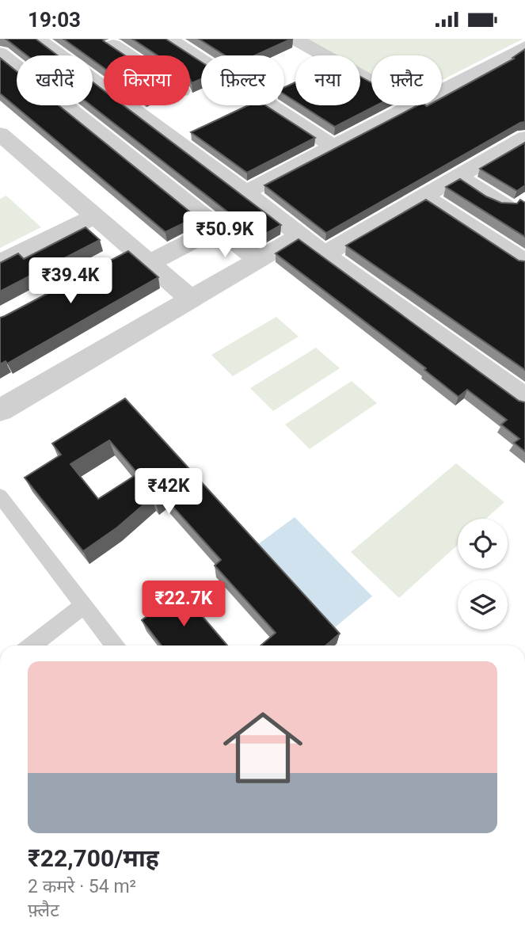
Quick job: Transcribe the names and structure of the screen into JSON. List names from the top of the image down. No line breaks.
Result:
{"page":{"status":"19:03","chip":["खरीदें","किराया","फ़िल्टर","नया","फ़्लैट"],"price":["₹50.9K","₹39.4K","₹42K","₹22.7K"],"list":[{"name":"₹22,700/माह","note":"2 कमरे · 54 m² · फ़्लैट"}]}}
